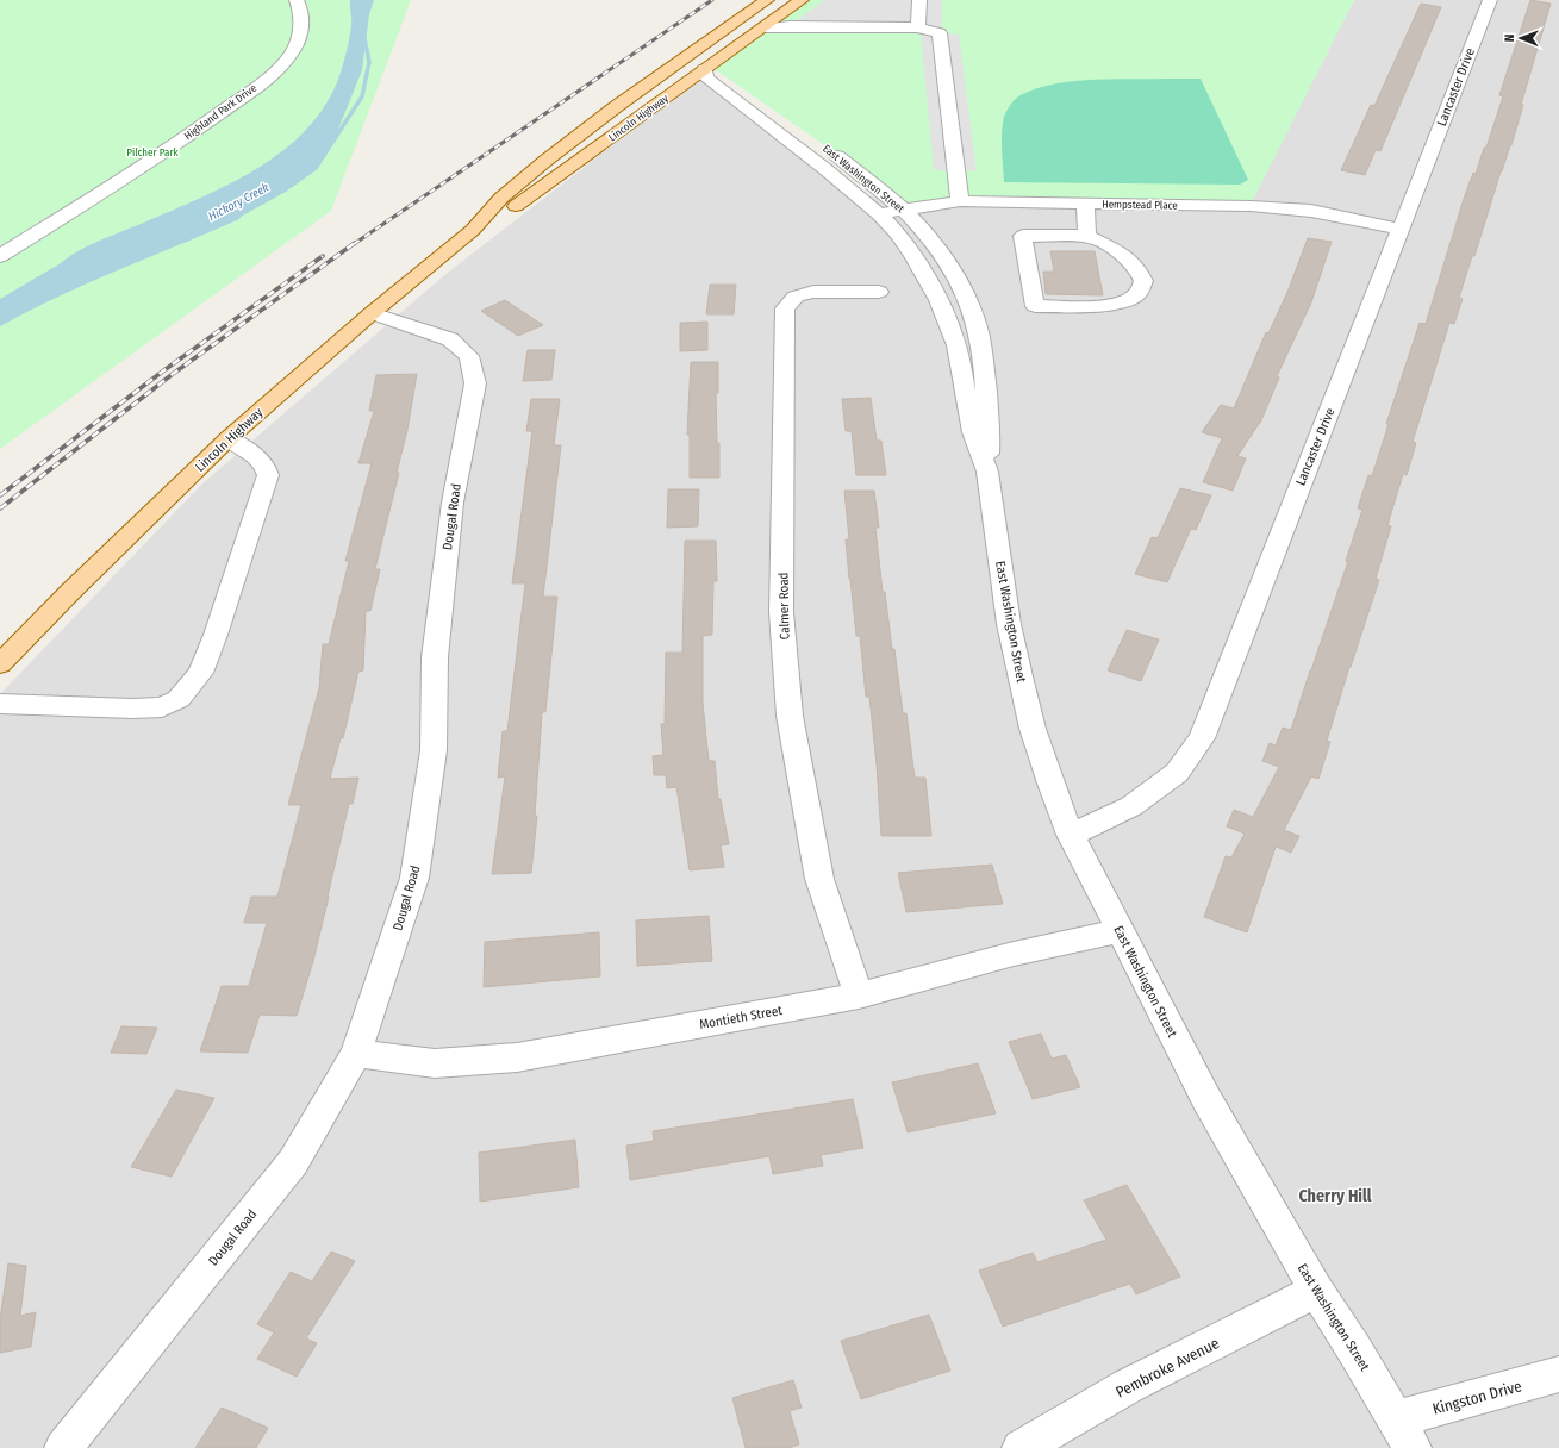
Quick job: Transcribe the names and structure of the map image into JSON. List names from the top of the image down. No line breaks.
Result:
{"streets":{"main road":["Lincoln Highway"],"street":["Lancaster Drive","Highland Park Drive","East Washington Street","Hempstead Place","Dougal Road","Calmer Road","Montieth Street","Pembroke Avenue","Kingston Drive"]},"crossings":[["Lancaster Drive","East Washington Street"],["Lancaster Drive","Hempstead Place"],["Lincoln Highway","East Washington Street"],["Lincoln Highway","Dougal Road"],["East Washington Street","Hempstead Place"],["East Washington Street","Montieth Street"],["East Washington Street","Pembroke Avenue"],["East Washington Street","Kingston Drive"],["Dougal Road","Montieth Street"],["Calmer Road","Montieth Street"]],"districts":["Cherry Hill"],"water":["Hickory Creek"],"parks":["Pilcher Park"],"north":"left"}
